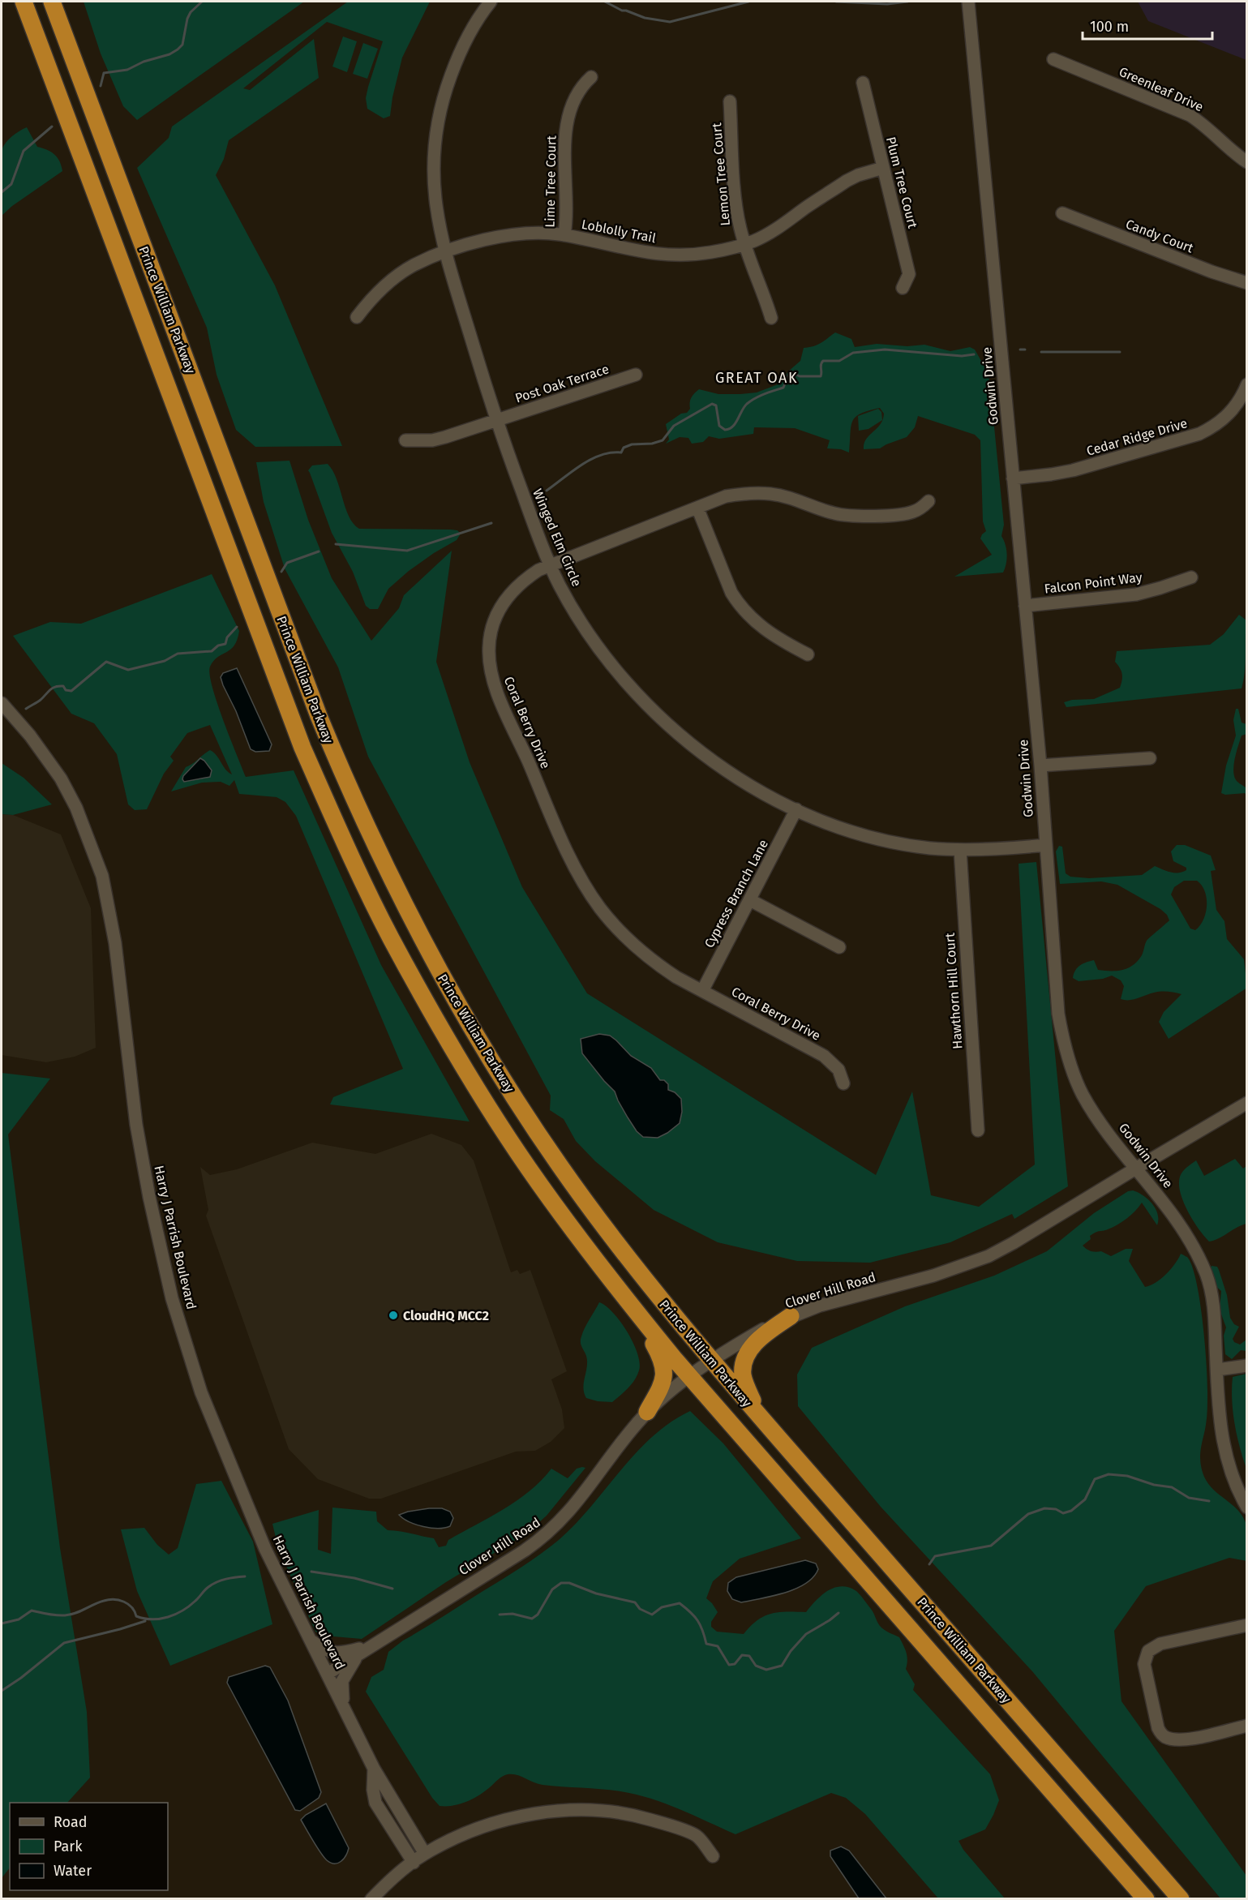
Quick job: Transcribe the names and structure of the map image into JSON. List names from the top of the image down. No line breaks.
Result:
{"streets":{"highway":["Prince William Parkway"],"street":["Greenleaf Drive","Lemon Tree Court","Lime Tree Court","Plum Tree Court","Loblolly Trail","Candy Court","Post Oak Terrace","Godwin Drive","Cedar Ridge Drive","Winged Elm Circle","Falcon Point Way","Coral Berry Drive","Cypress Branch Lane","Hawthorn Hill Court","Harry J Parrish Boulevard","Clover Hill Road"]},"crossings":[["Lemon Tree Court","Loblolly Trail"],["Lime Tree Court","Loblolly Trail"],["Plum Tree Court","Loblolly Trail"],["Loblolly Trail","Winged Elm Circle"],["Prince William Parkway","Clover Hill Road"],["Post Oak Terrace","Winged Elm Circle"],["Godwin Drive","Cedar Ridge Drive"],["Godwin Drive","Winged Elm Circle"],["Godwin Drive","Falcon Point Way"],["Godwin Drive","Clover Hill Road"],["Winged Elm Circle","Coral Berry Drive"],["Winged Elm Circle","Cypress Branch Lane"],["Winged Elm Circle","Hawthorn Hill Court"],["Coral Berry Drive","Cypress Branch Lane"],["Harry J Parrish Boulevard","Clover Hill Road"]],"districts":["GREAT OAK"],"places":["CloudHQ MCC2"],"legend":["Road","Park","Water"],"scale_bar":"100 m"}
